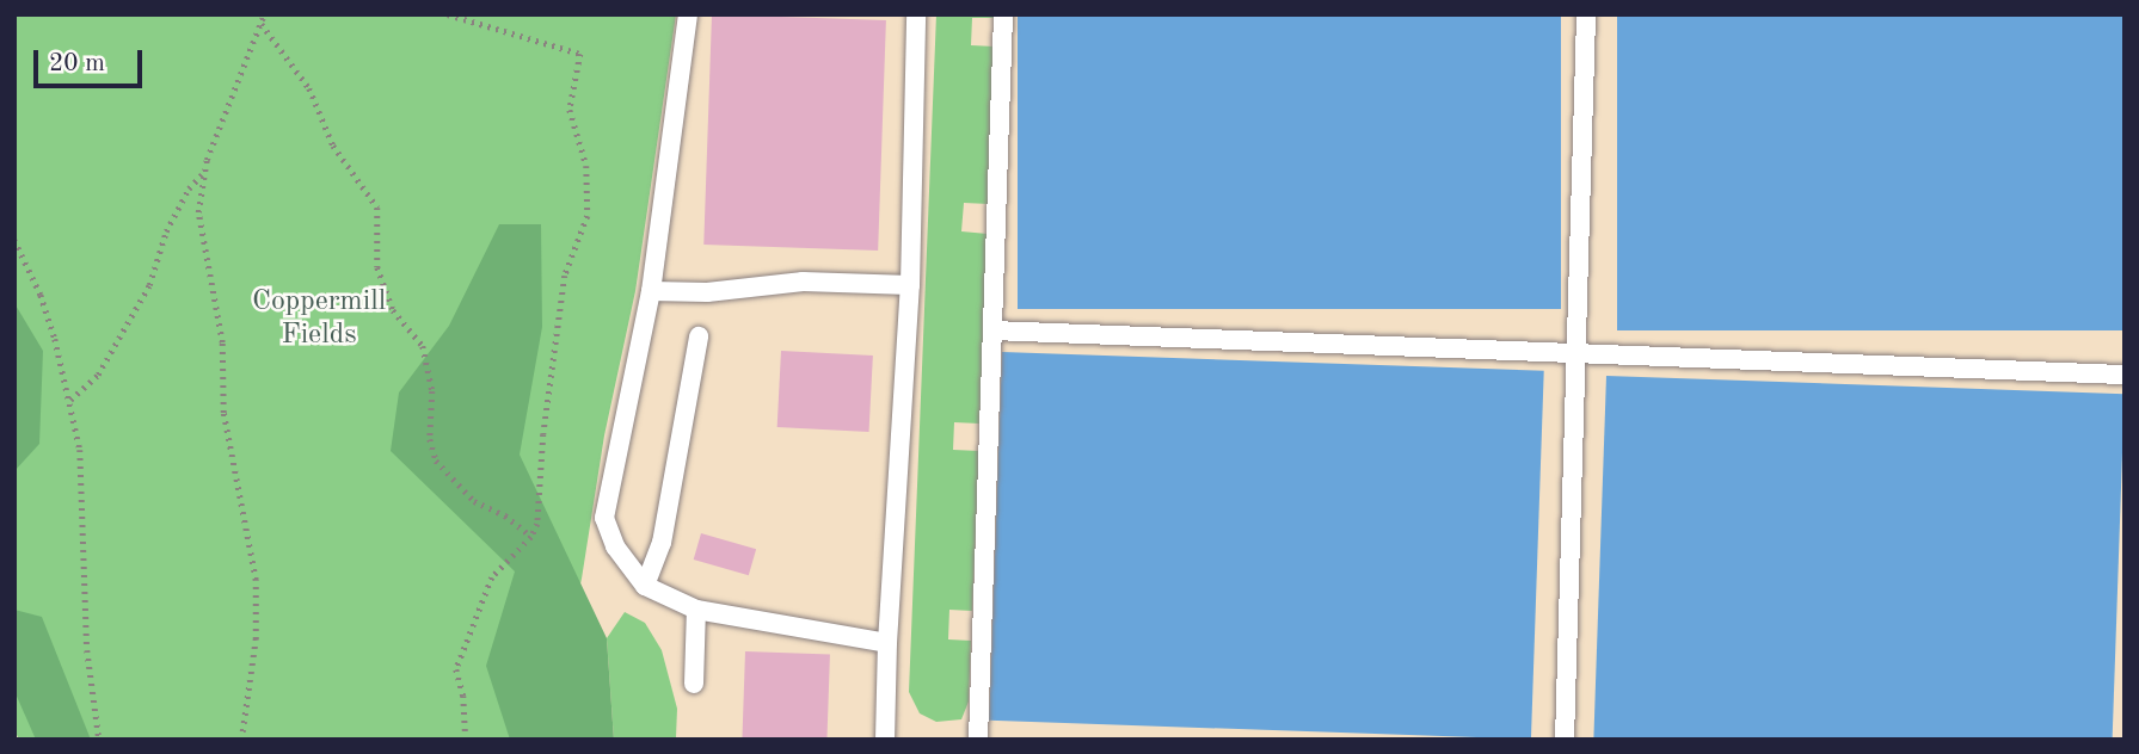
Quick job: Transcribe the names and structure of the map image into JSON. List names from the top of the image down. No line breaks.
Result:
{"parks":["Coppermill Fields"],"scale_bar":"20 m"}
